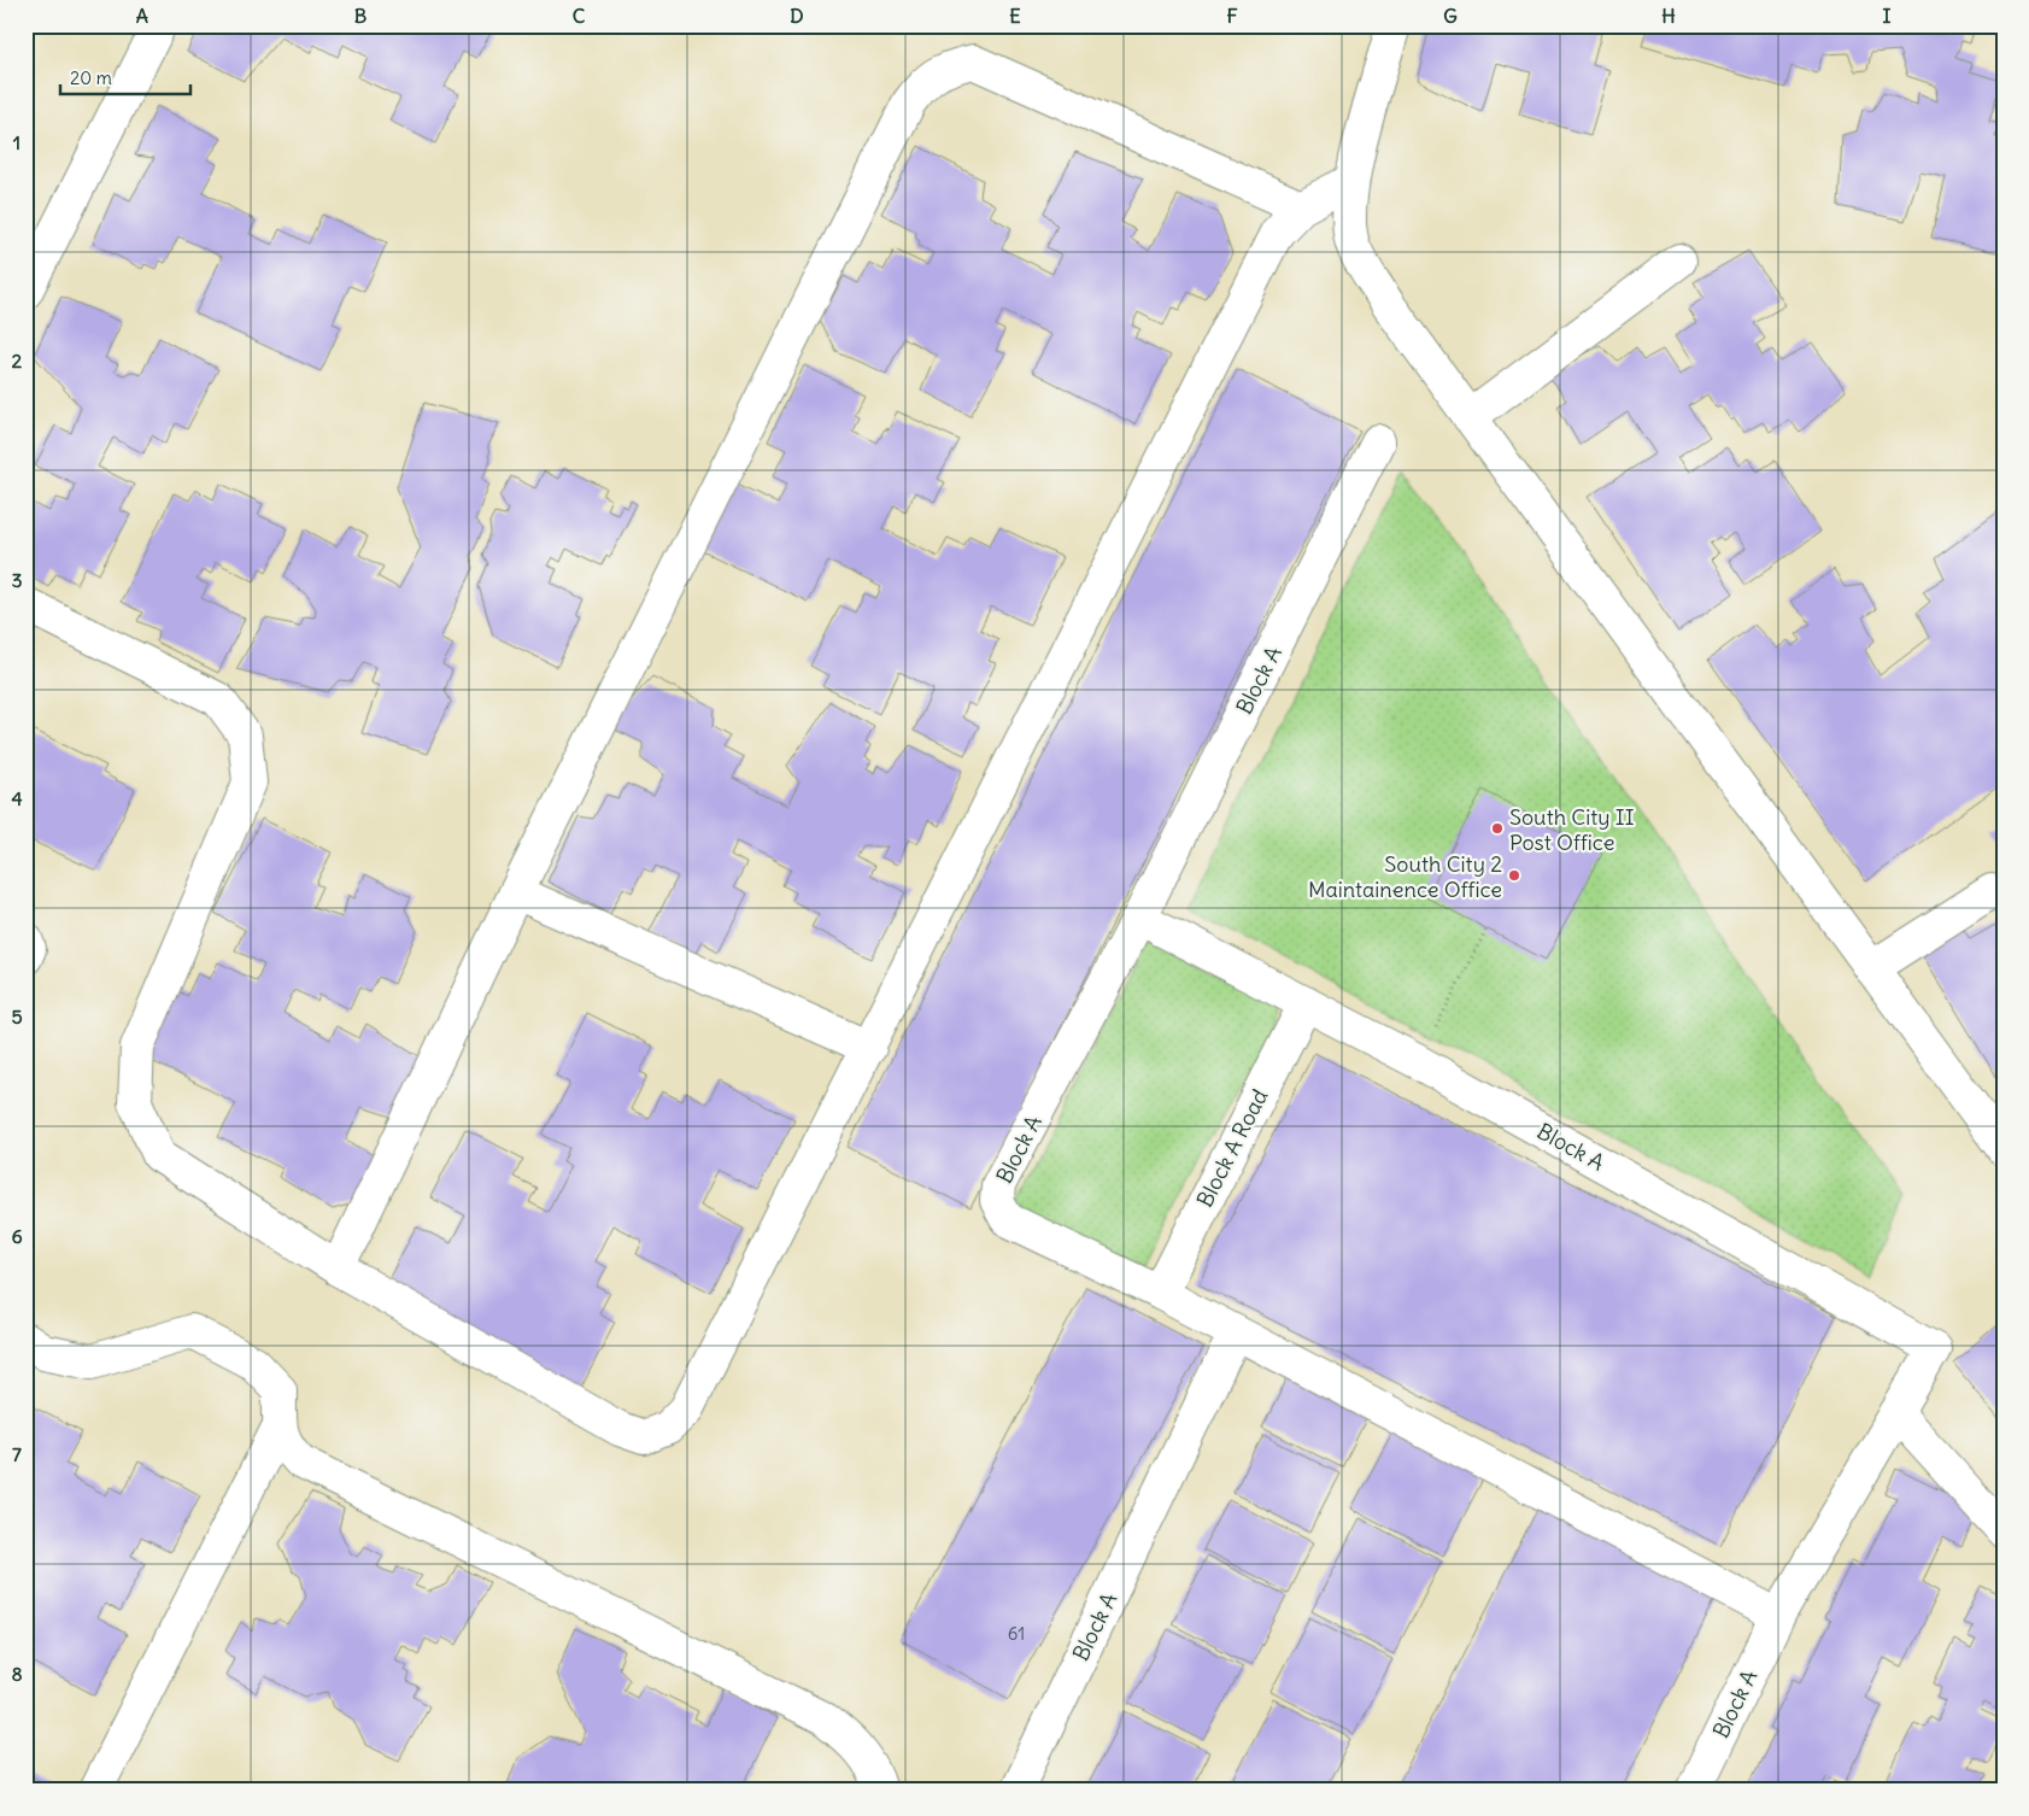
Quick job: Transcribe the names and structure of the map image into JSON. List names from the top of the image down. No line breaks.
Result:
{"streets":{"street":["Block A","Block A Road"]},"crossings":[["Block A","Block A Road"]],"places":["South City II Post Office","South City 2 Maintainence Office"],"house_numbers":["61"],"scale_bar":"20 m","grid":{"columns":["A","B","C","D","E","F","G","H","I"],"rows":["1","2","3","4","5","6","7","8"]}}
